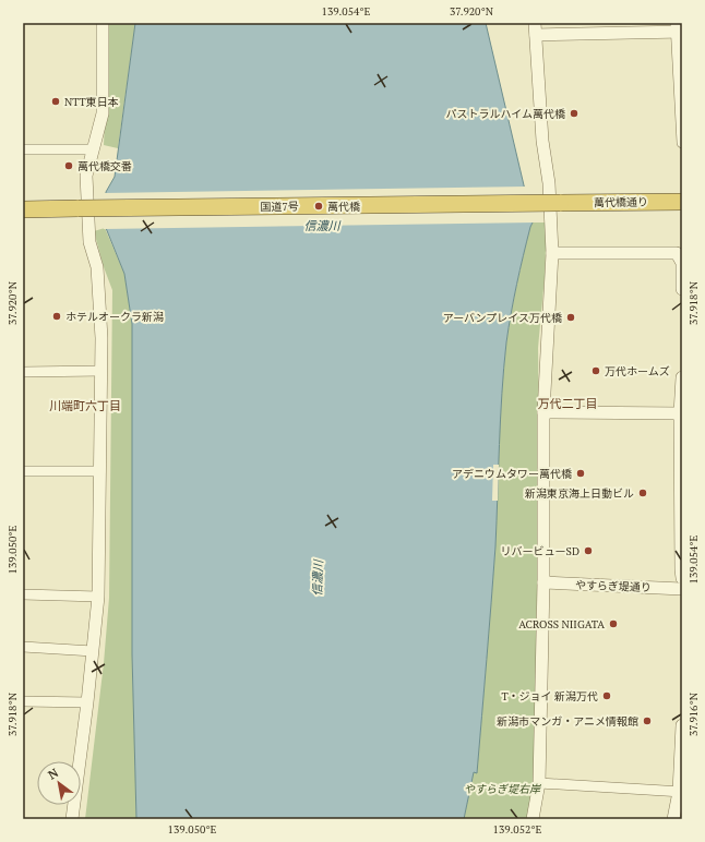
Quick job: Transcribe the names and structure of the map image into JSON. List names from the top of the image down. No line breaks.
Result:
{"streets":{"highway":["萬代橋通り","国道7号"],"street":["やすらぎ堤通り"]},"crossings":[["萬代橋通り","国道7号"]],"districts":["万代二丁目","川端町六丁目"],"water":["信濃川"],"parks":["やすらぎ堤右岸"],"places":["NTT東日本","パストラルハイム萬代橋","萬代橋交番","萬代橋","ホテルオークラ新潟","アーバンプレイス万代橋","万代ホームズ","アデニウムタワー萬代橋","新潟東京海上日動ビル","リバービューSD","ACROSS NIIGATA","T・ジョイ 新潟万代","新潟市マンガ・アニメ情報館"],"north":"top left","coordinates":["139.054°E","37.920°N","37.918°N","139.050°E","37.916°N","139.052°E"]}
